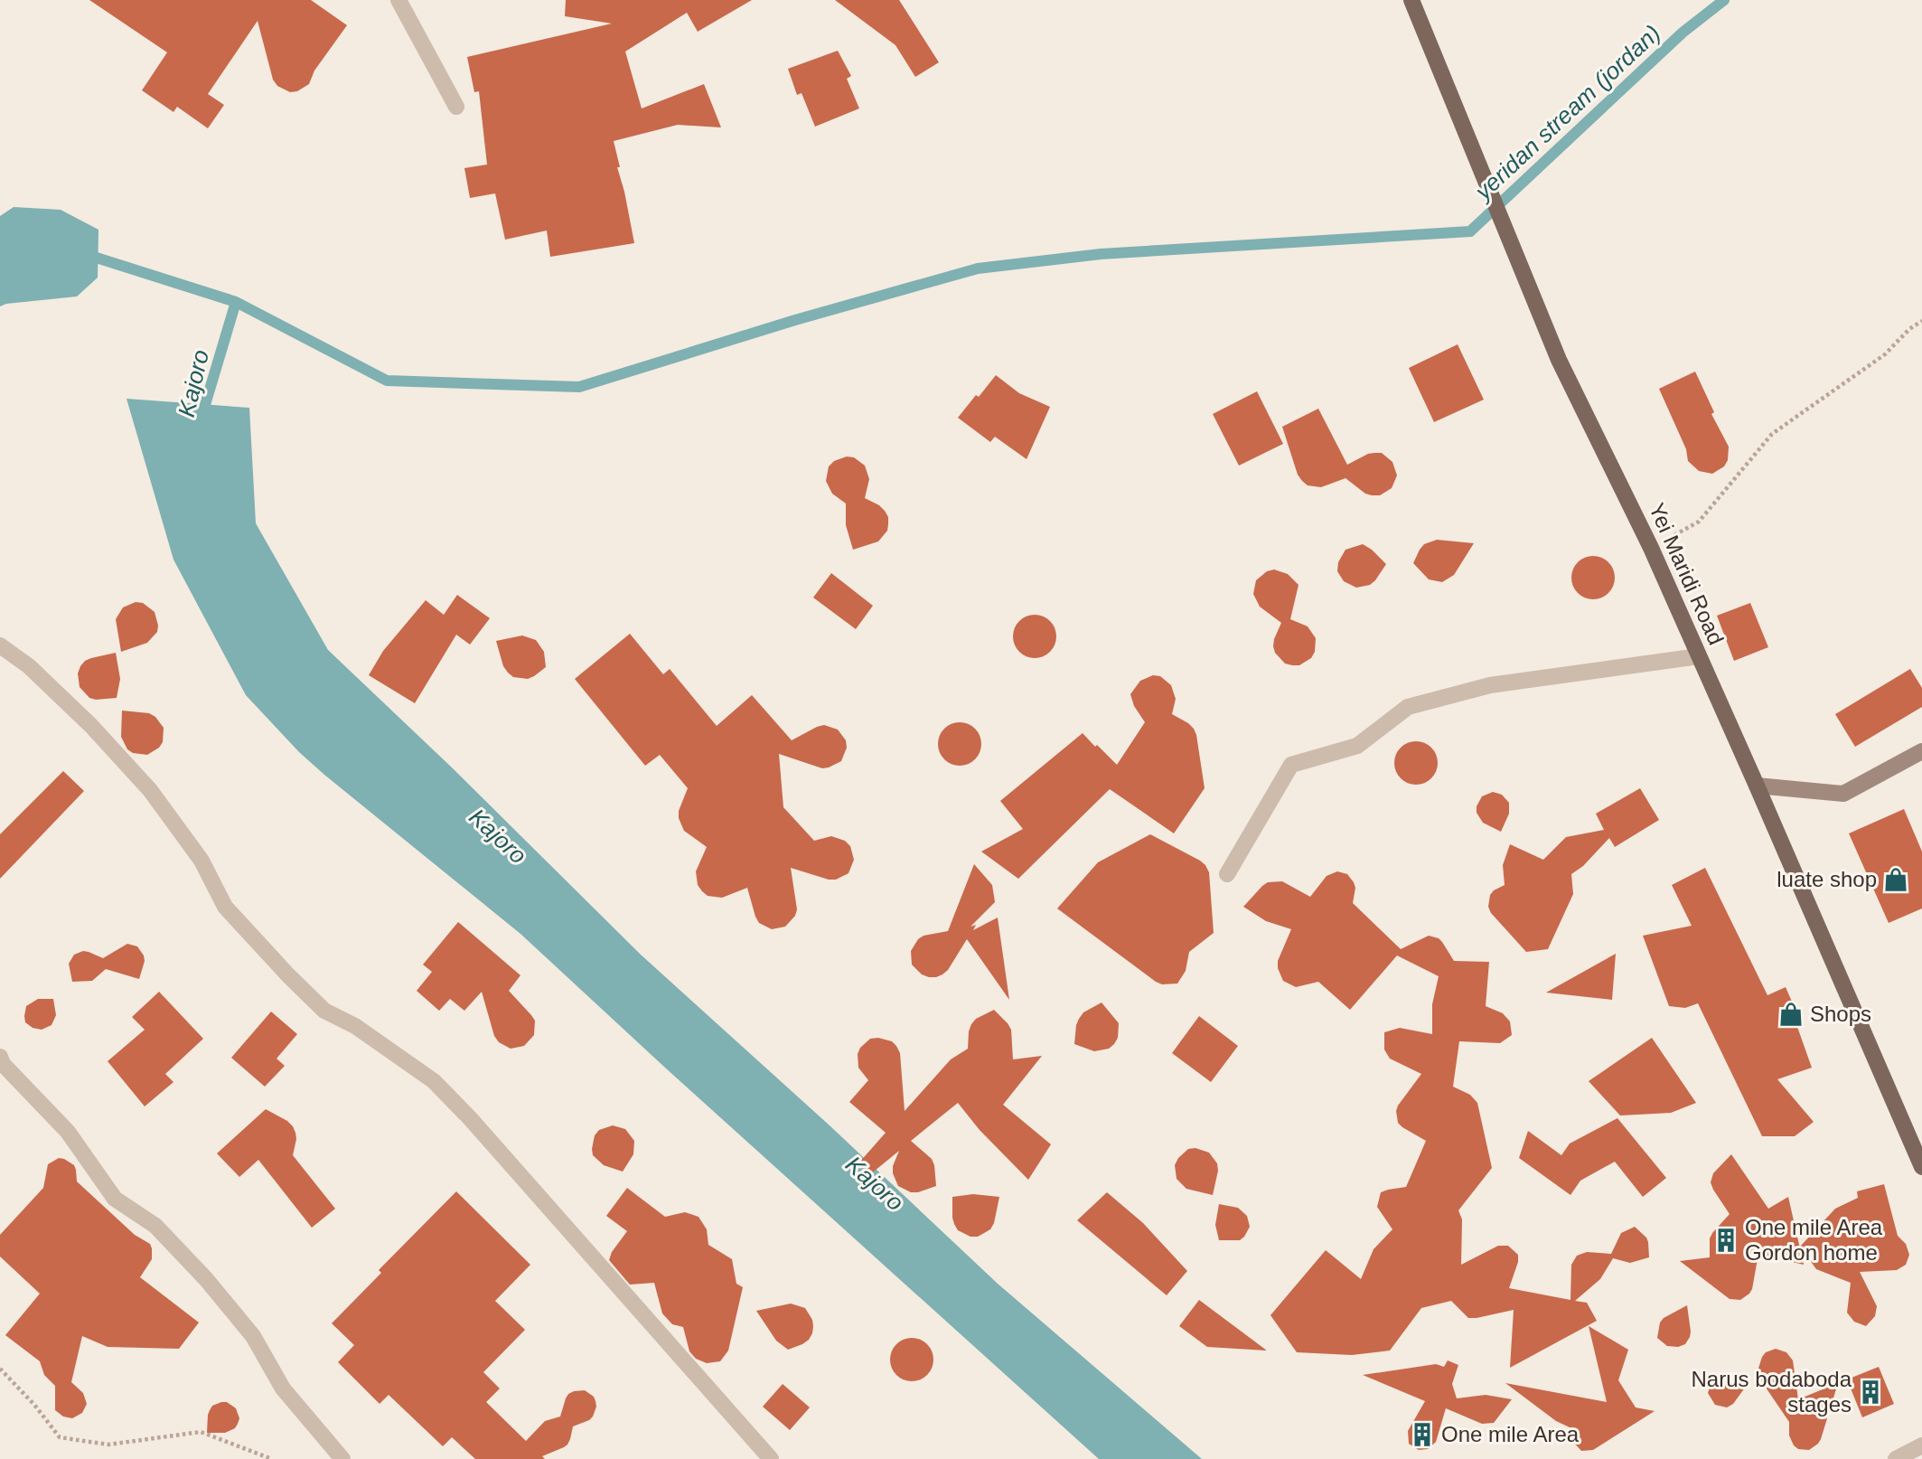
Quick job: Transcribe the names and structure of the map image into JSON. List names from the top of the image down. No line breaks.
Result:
{"streets":{"main road":["Yei Maridi Road"]},"water":["yeridan stream (jordan)","Kajoro"],"places":{"shop":["luate shop","Shops"],"building":["One mile Area Gordon home","Narus bodaboda stages","One mile Area"]}}
